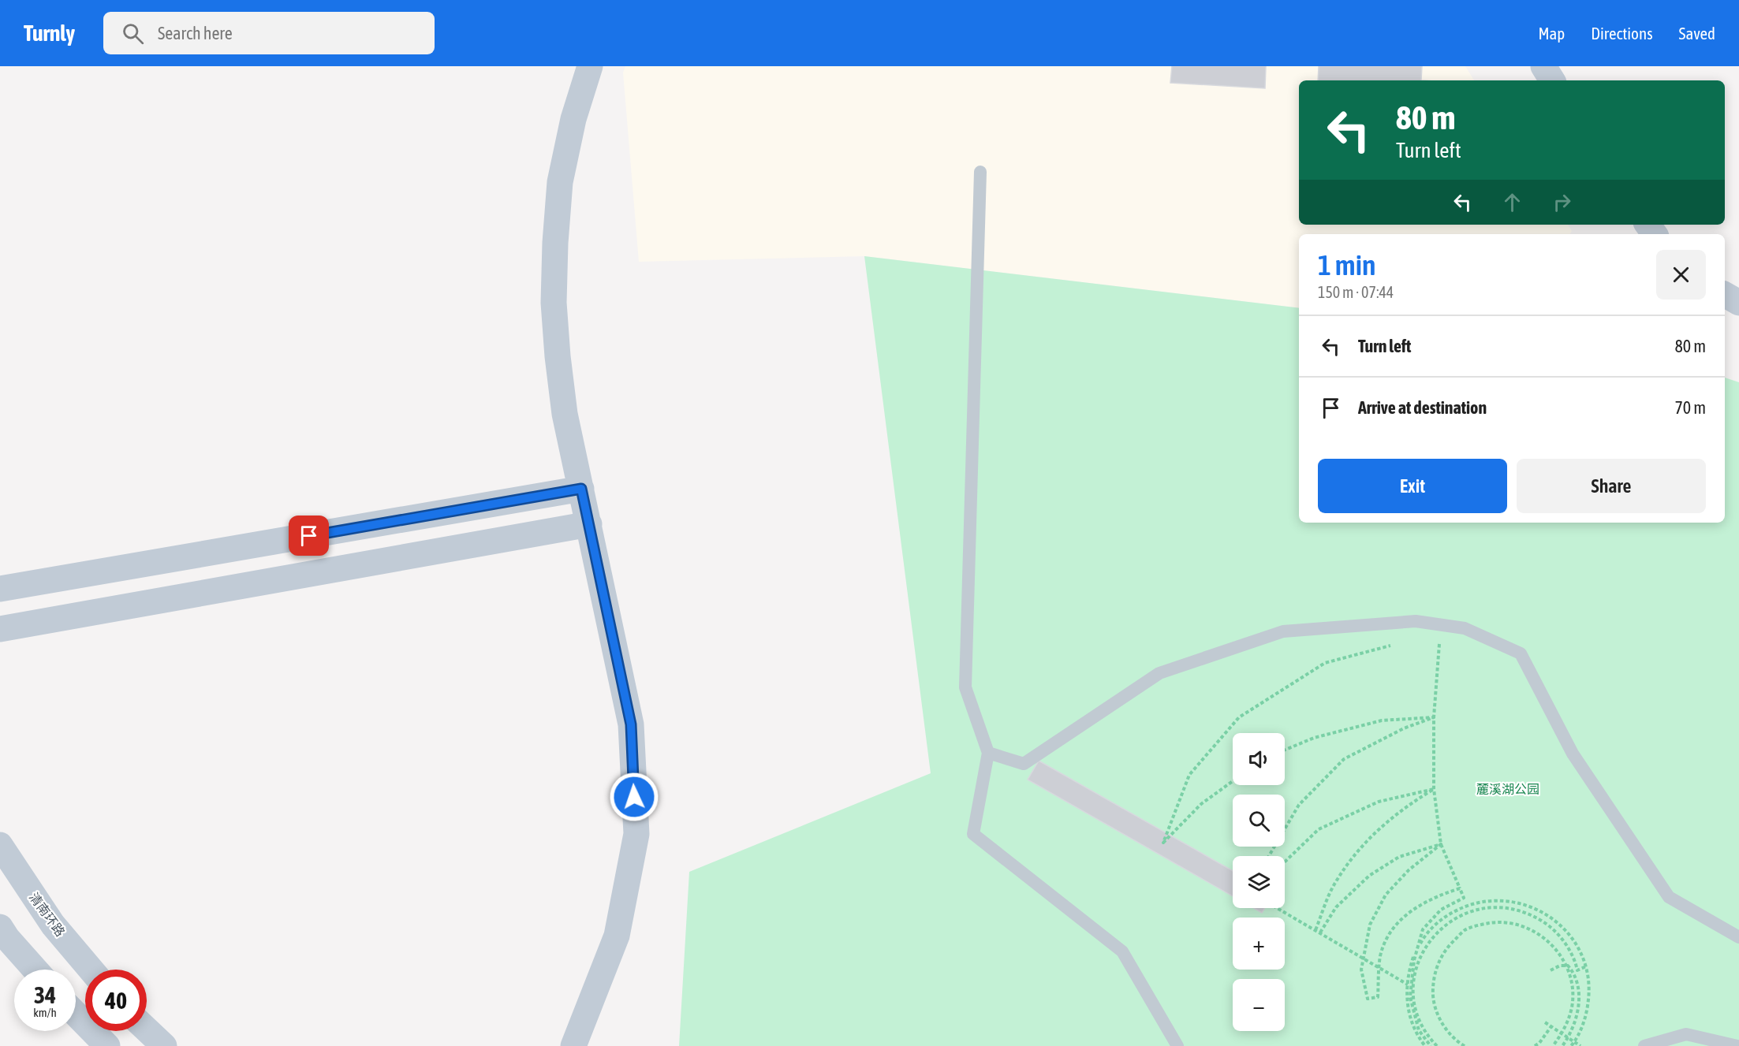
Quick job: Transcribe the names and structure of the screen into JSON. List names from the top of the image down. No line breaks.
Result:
{"streets":{"street":["清南环路"]},"parks":["麓溪湖公园"],"page":{"header":"Turnly","search":"Search here","nav":["Map","Directions","Saved"],"turn":["80 m","Turn left"],"heading":["1 min","150 m · 07:44"],"list":[{"name":"Turn left","value":"80 m"},{"name":"Arrive at destination","value":"70 m"}],"buttons":["Exit","Share"],"map_buttons":["+","−"],"speed":"34 km/h","limit":"40"}}
